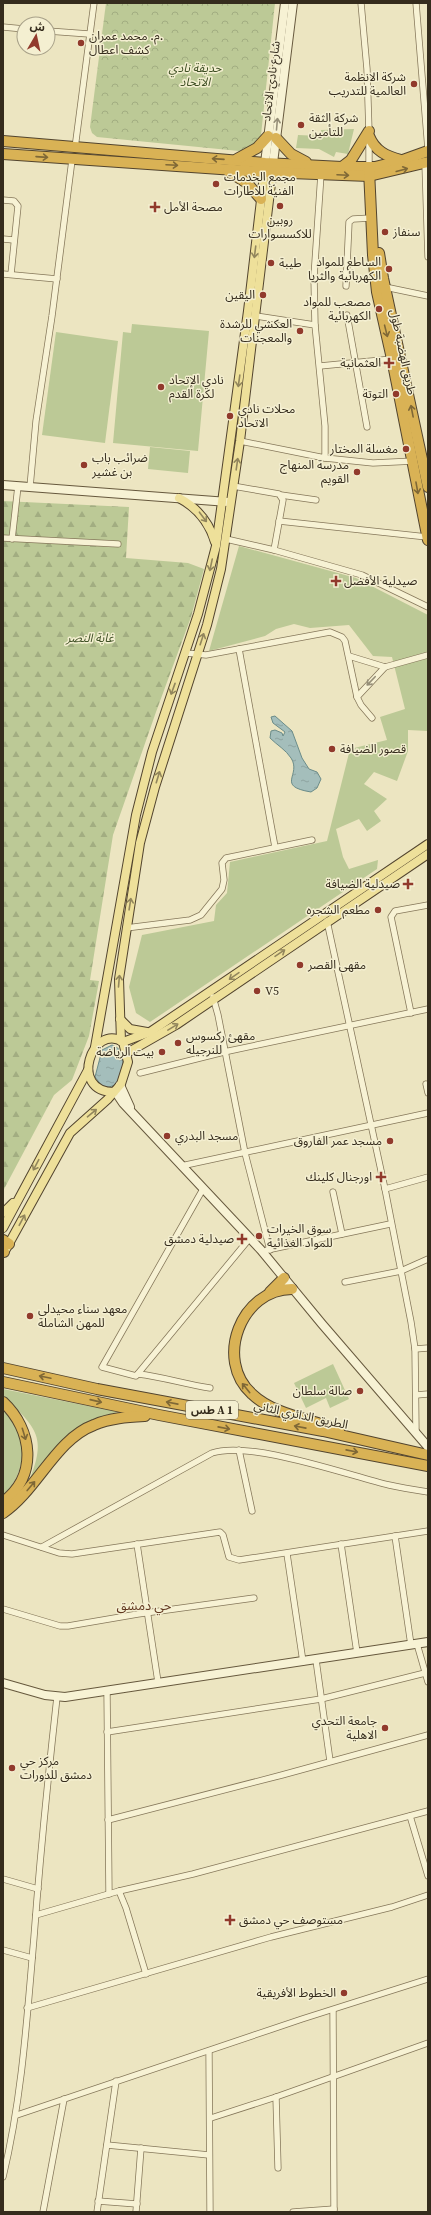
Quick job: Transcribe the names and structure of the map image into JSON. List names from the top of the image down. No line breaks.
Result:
{"streets":{"highway":["طريق الهضبة طول","طس A 1","الطريق الدائري الثاني"],"main road":["شارع نادي الاتحاد"]},"districts":["حي دمشق"],"parks":["حديقة نادي الاتحاد","غابة النصر"],"places":{"other":["م. محمد عمران. كشف اعطال","شركة الانظمة العالمية للتدريب","شركة الثقة للتأمين","مجمع الخدمات الفنية للاطارات","روبين للاكسسوارات","سنفاز","طيبة","الساطع للمواد الكهربائية والثريا","اليقين","مصعب للمواد الكهربائية","العكشي للرشدة والمعجنات","نادي الإتحاد لكرة القدم","التوتة","محلات نادي الاتحاد","مغسلة المختار","ضرائب باب بن غشير","مدرسة المنهاج القويم","قصور الضيافة","مطعم الشجره","مقهى القصر","V5","مقهئ ركسوس للنرجيله","بيت الرياضة","مسجد البدري","مسجد عمر الفاروق","سوق الخيرات للمواد الغذائية","معهد سناء محيدلي للمهن الشاملة","صالة سلطان","جامعة التحدي الاهلية","مركز حي دمشق للدورات","الخطوط الأفريقية"],"health":["مصحة الأمل","العثمانية","صيدلية الأفضل","صيدلية الضيافة","اورجنال كلينك","صيدلية دمشق","مستوصف حي دمشق"]},"north":"top"}
